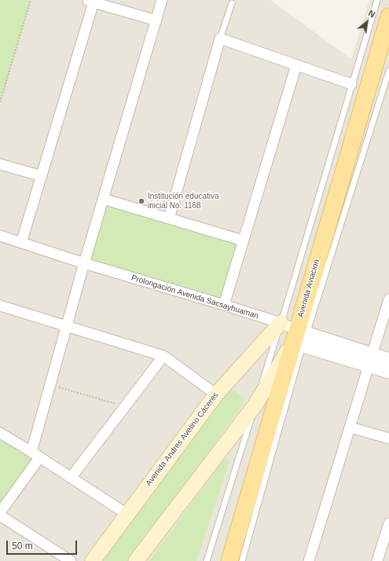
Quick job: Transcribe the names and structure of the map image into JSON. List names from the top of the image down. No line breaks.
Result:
{"streets":{"main road":["Avenida Aviacion","Avenida Andres Avelino Cáceres"],"street":["Prolongación Avenida Sacsayhuaman"]},"crossings":[["Avenida Aviacion","Prolongación Avenida Sacsayhuaman"],["Prolongación Avenida Sacsayhuaman","Avenida Andres Avelino Cáceres"]],"places":["Institución educativa inicial No. 1168"],"scale_bar":"50 m","north":"top right"}
